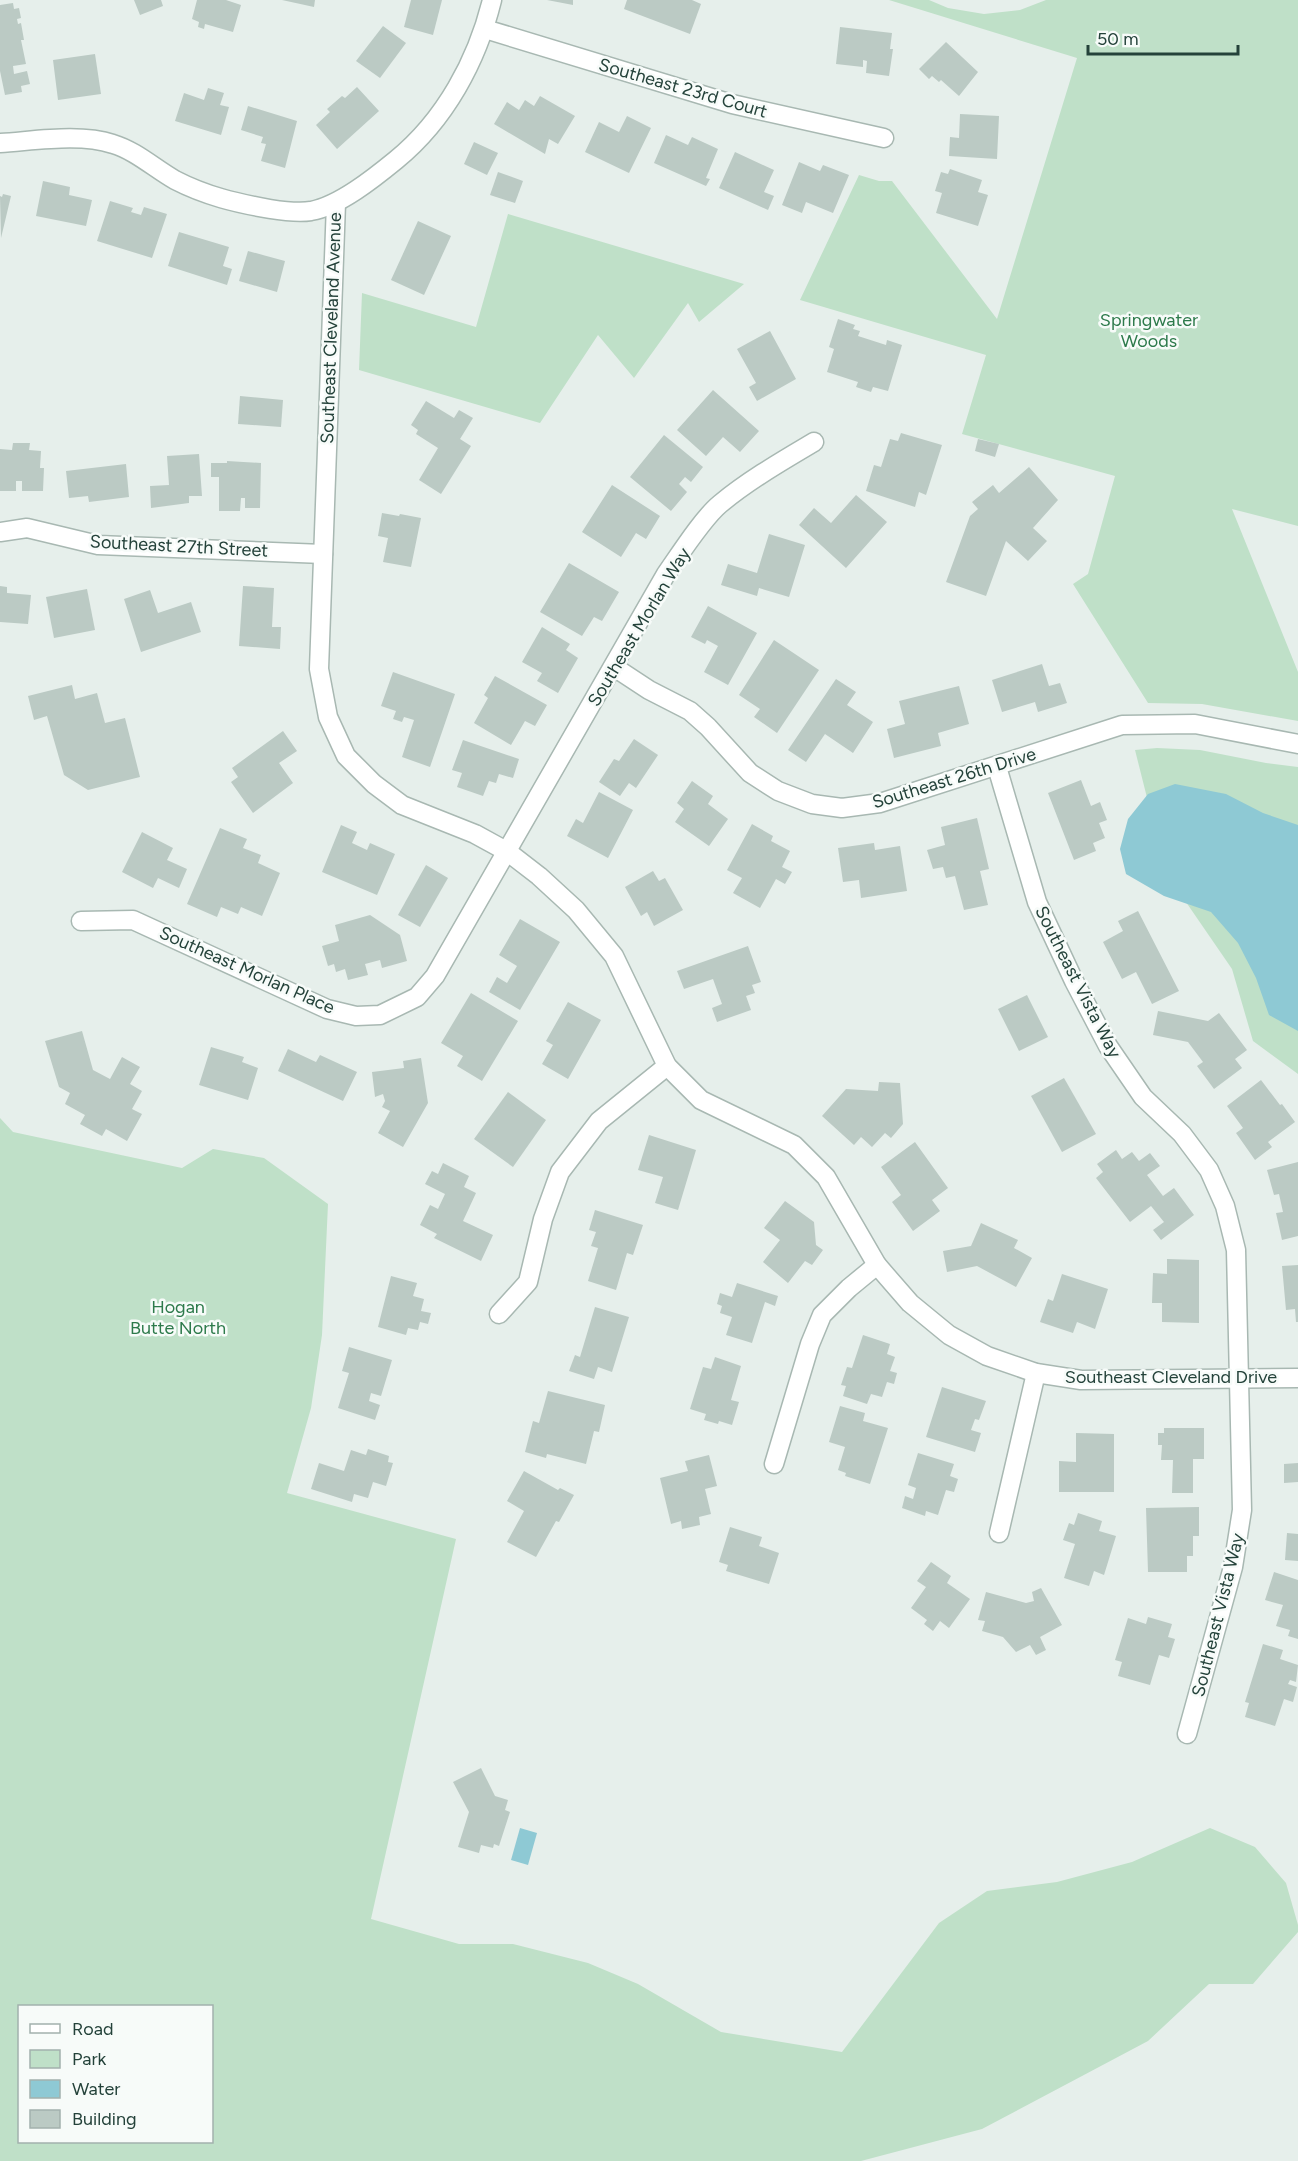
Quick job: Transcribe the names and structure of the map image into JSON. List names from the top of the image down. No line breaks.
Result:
{"streets":{"street":["Southeast 23rd Court","Southeast Cleveland Avenue","Southeast 27th Street","Southeast Morlan Way","Southeast 26th Drive","Southeast Morlan Place","Southeast Vista Way","Southeast Cleveland Drive"]},"crossings":[["Southeast 23rd Court","Southeast Cleveland Avenue"],["Southeast Cleveland Avenue","Southeast 27th Street"],["Southeast Cleveland Avenue","Southeast Cleveland Drive"],["Southeast Morlan Way","Southeast 26th Drive"],["Southeast Morlan Way","Southeast Morlan Place"],["Southeast Morlan Way","Southeast Cleveland Drive"],["Southeast 26th Drive","Southeast Vista Way"],["Southeast Morlan Place","Southeast Cleveland Drive"],["Southeast Vista Way","Southeast Cleveland Drive"]],"parks":["Springwater Woods","Hogan Butte North"],"legend":["Road","Park","Water","Building"],"scale_bar":"50 m"}
